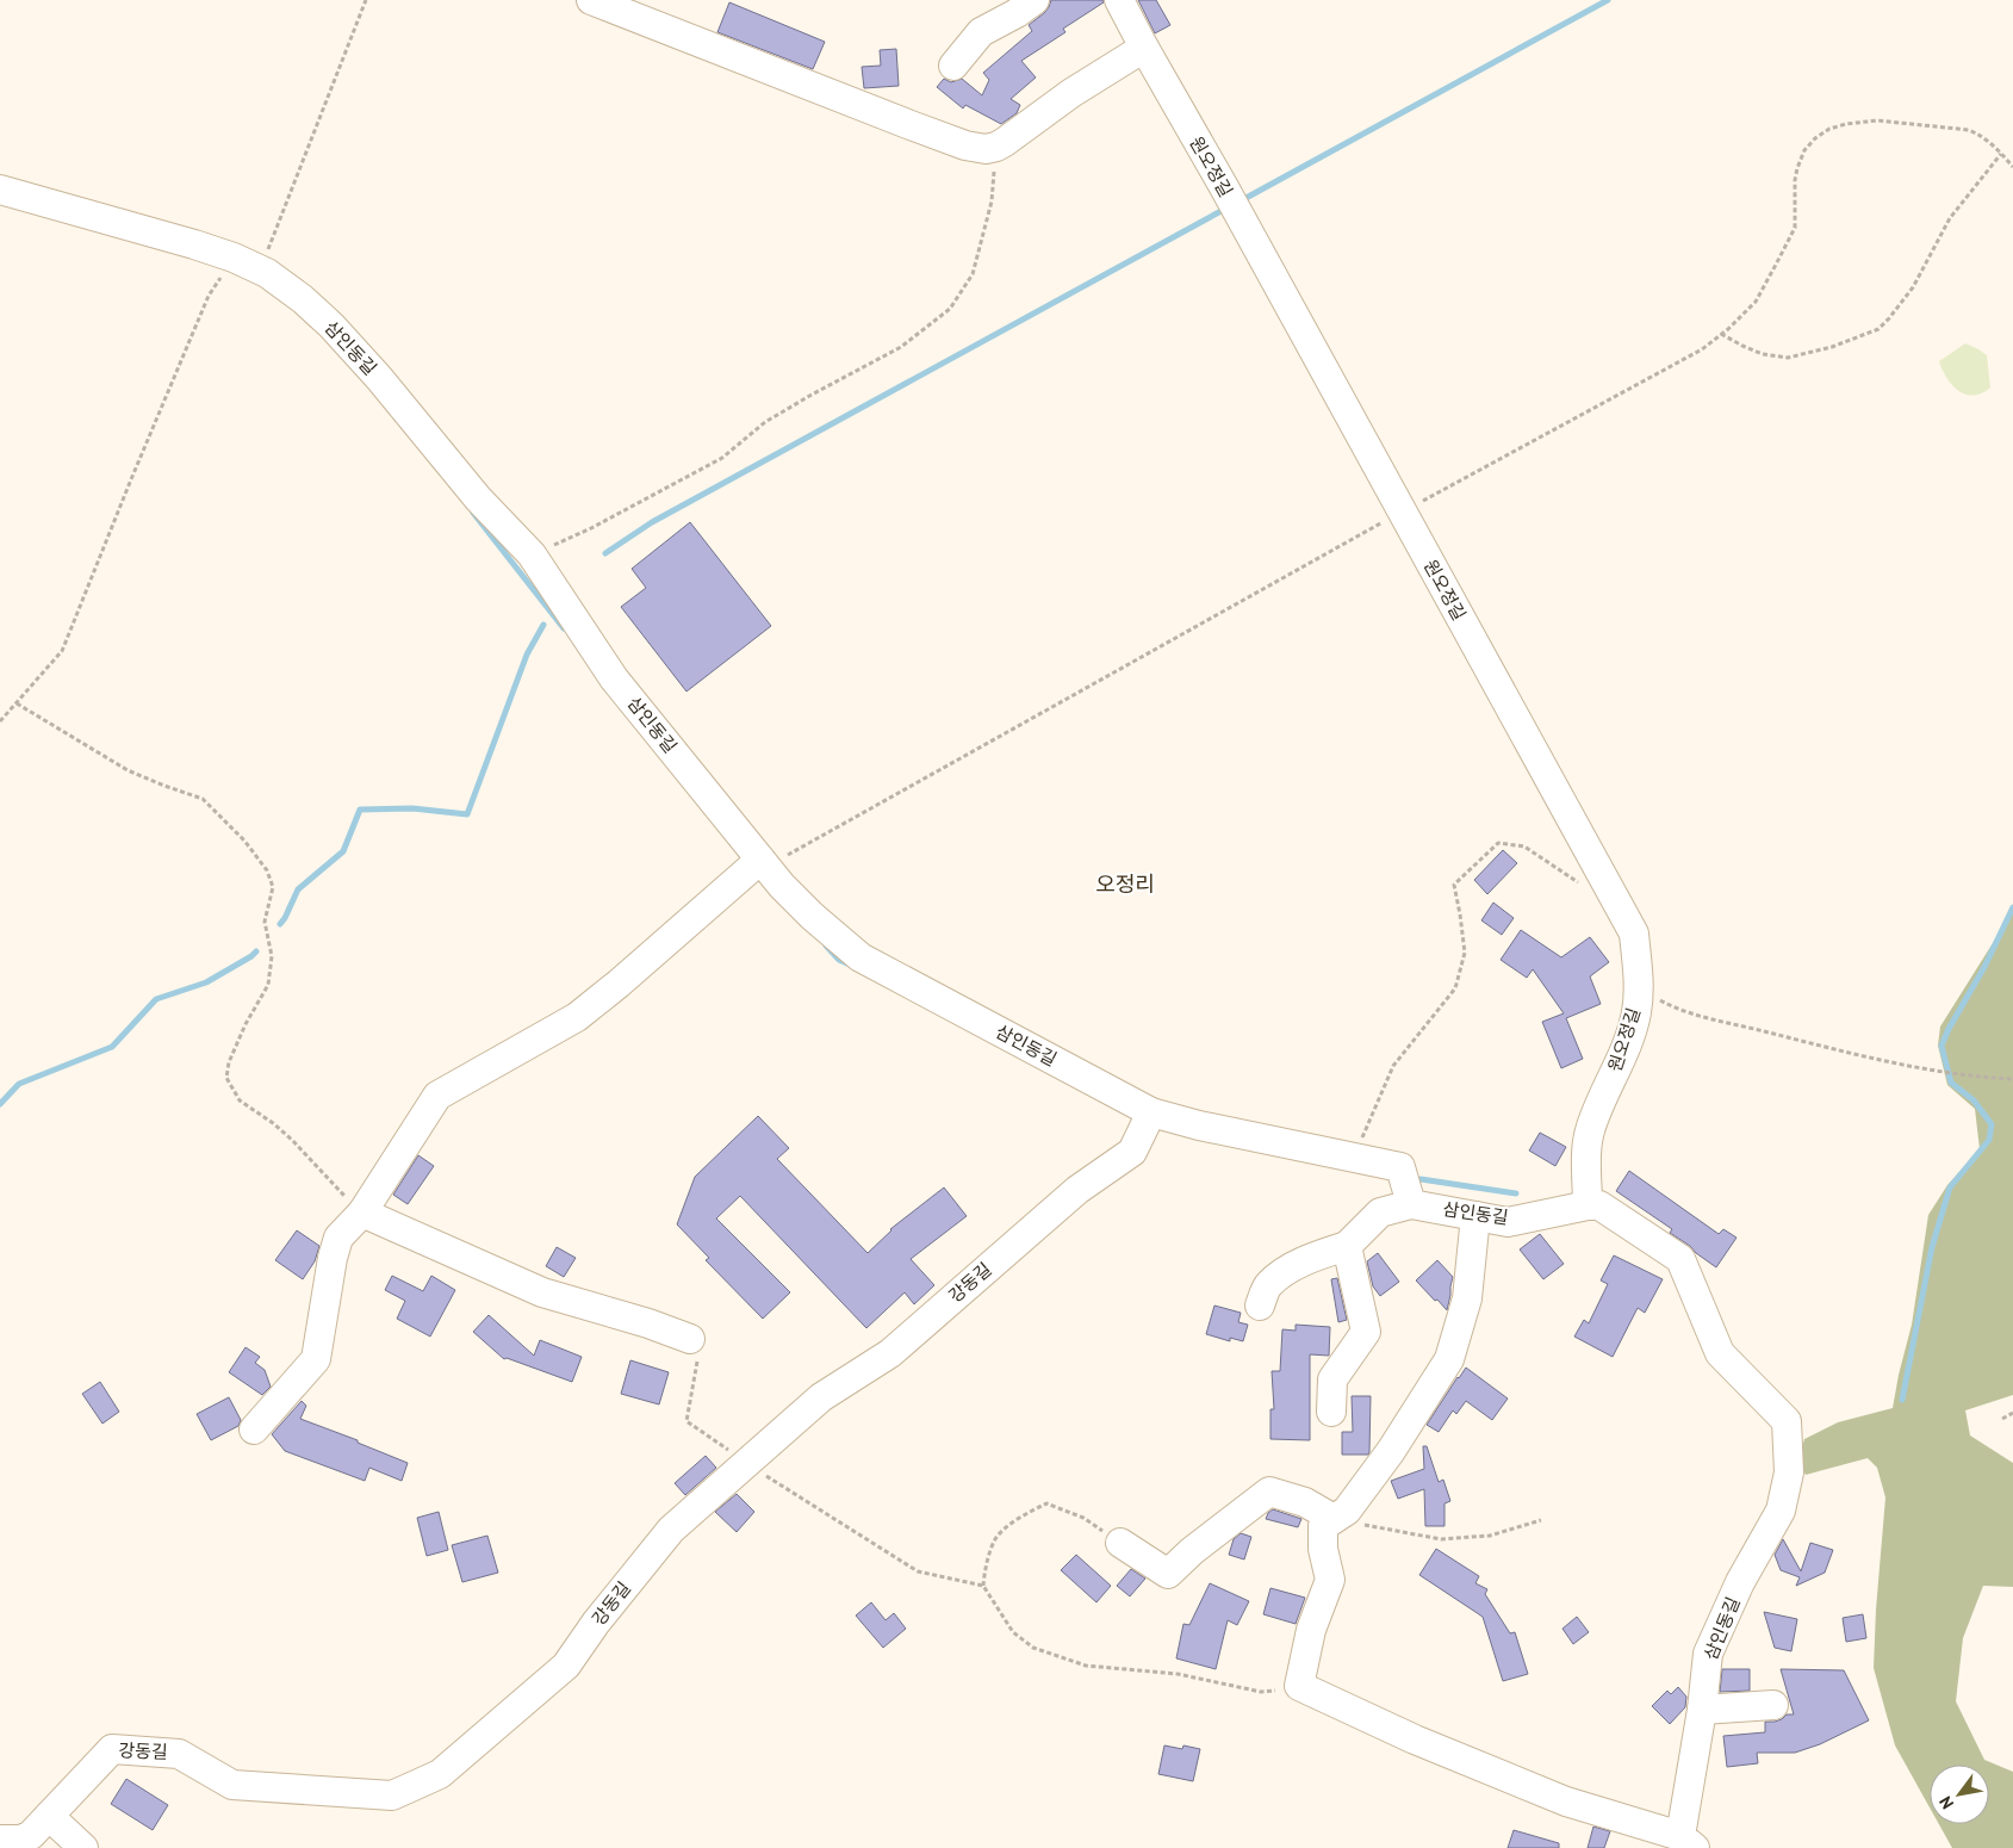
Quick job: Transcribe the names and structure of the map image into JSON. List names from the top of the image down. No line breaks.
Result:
{"streets":{"street":["원오정길","삼인동길","강동길"]},"crossings":[["원오정길","삼인동길"],["삼인동길","강동길"]],"districts":["오정리"],"north":"bottom left"}
